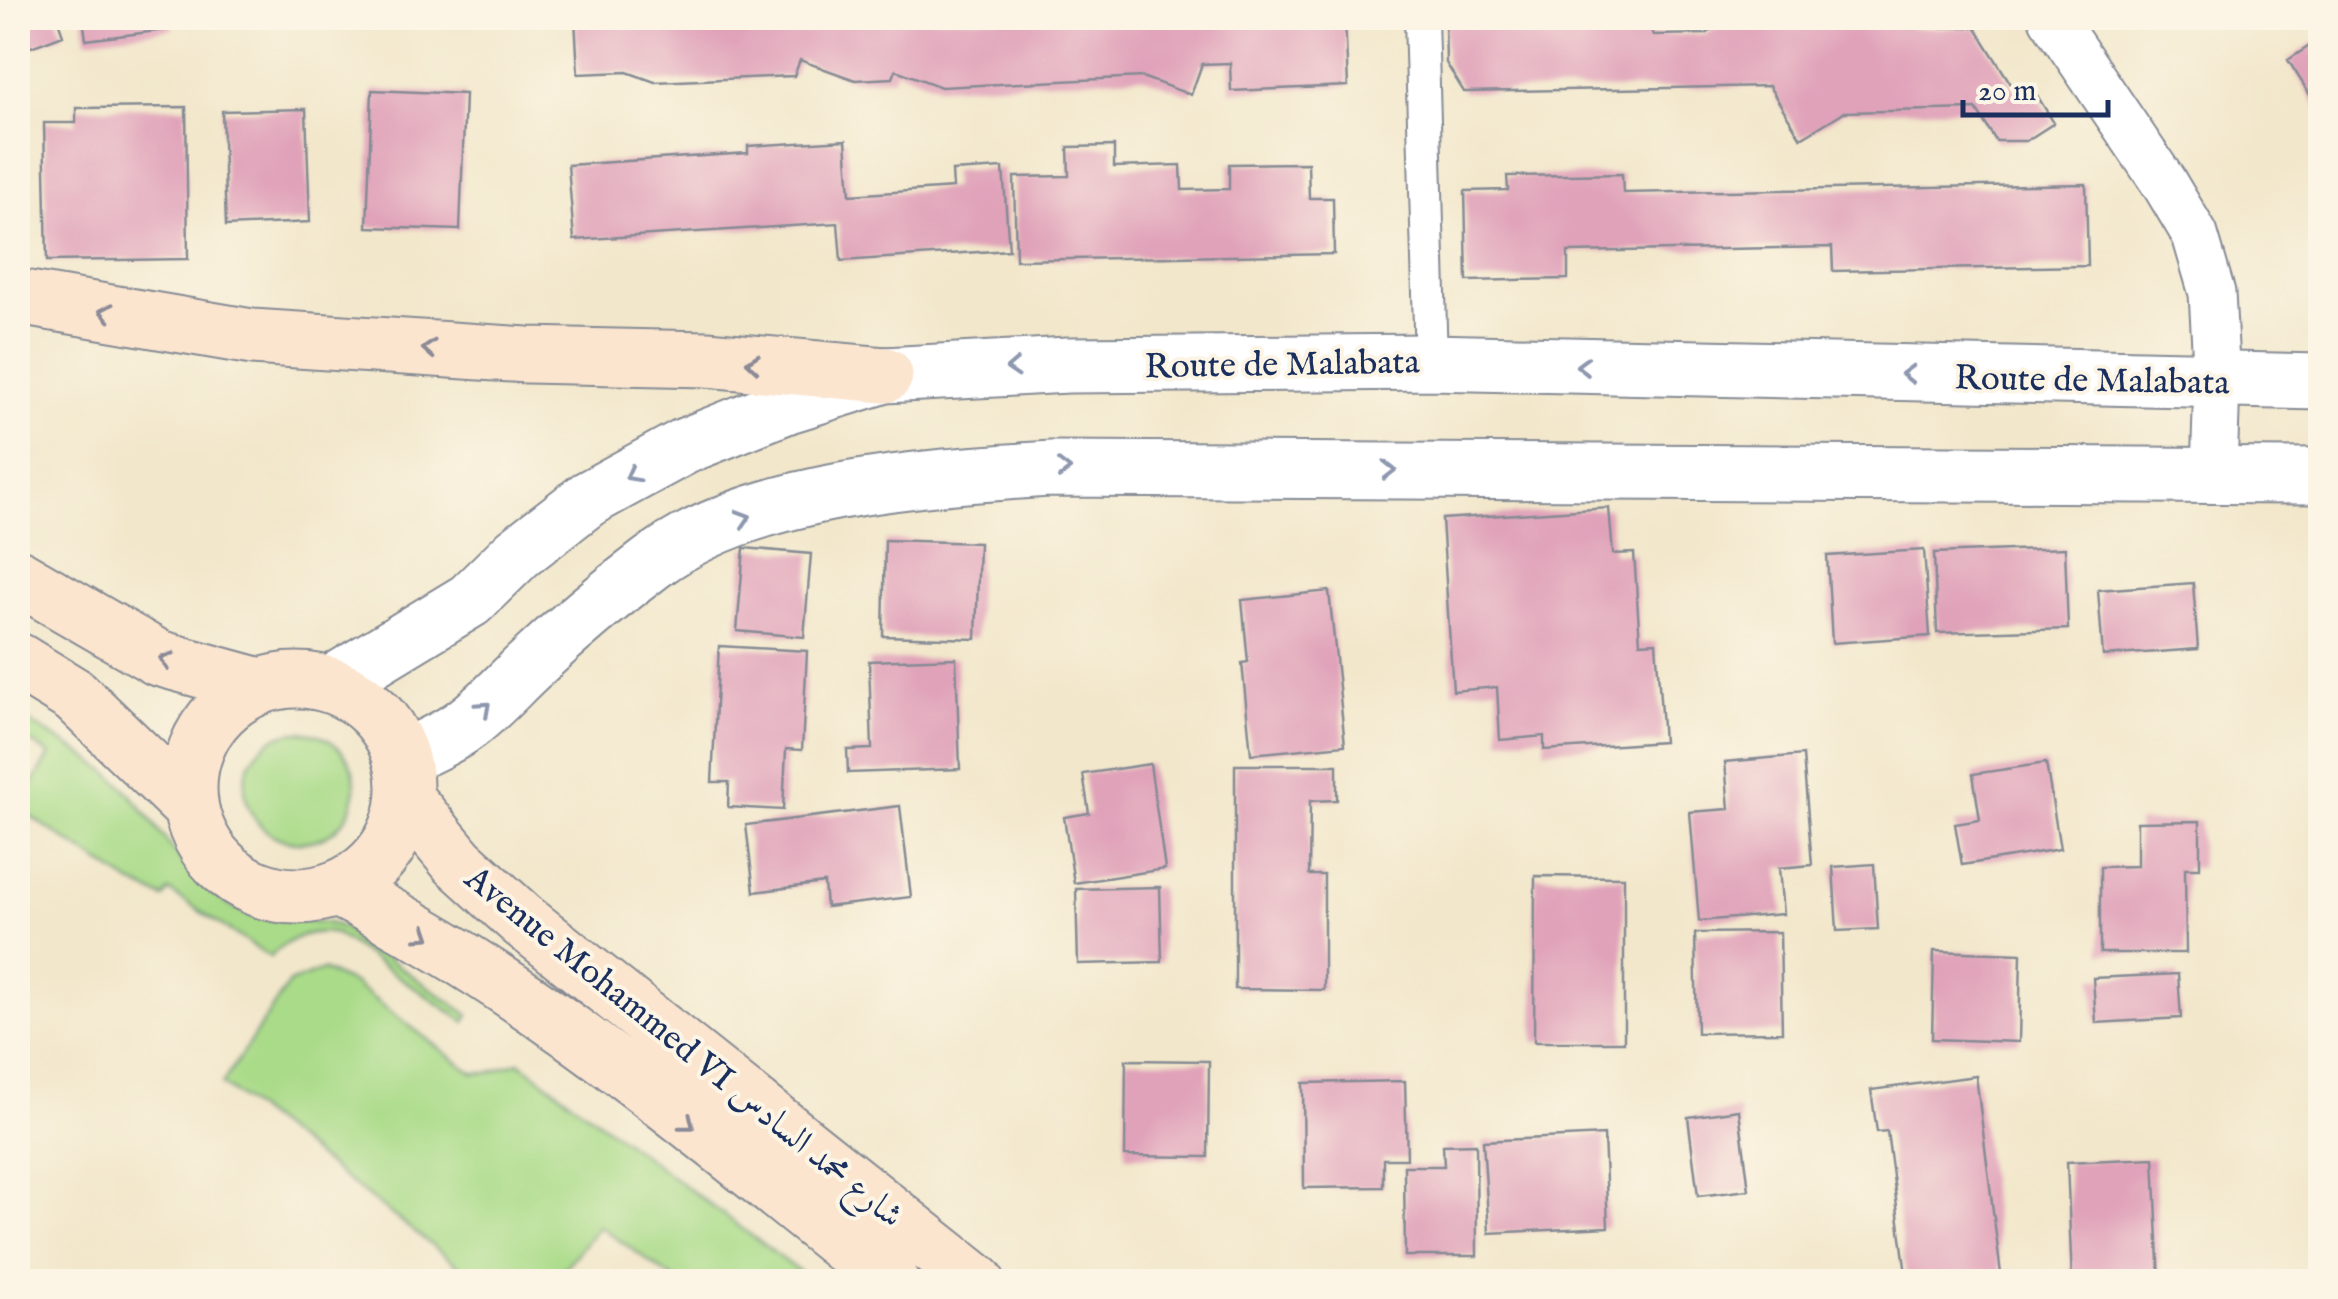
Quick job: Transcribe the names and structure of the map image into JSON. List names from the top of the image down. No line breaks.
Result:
{"streets":{"main road":["Avenue Mohammed VI شارع محمد السادس"],"street":["Route de Malabata"]},"crossings":[["Route de Malabata","Avenue Mohammed VI شارع محمد السادس"]],"scale_bar":"20 m"}
